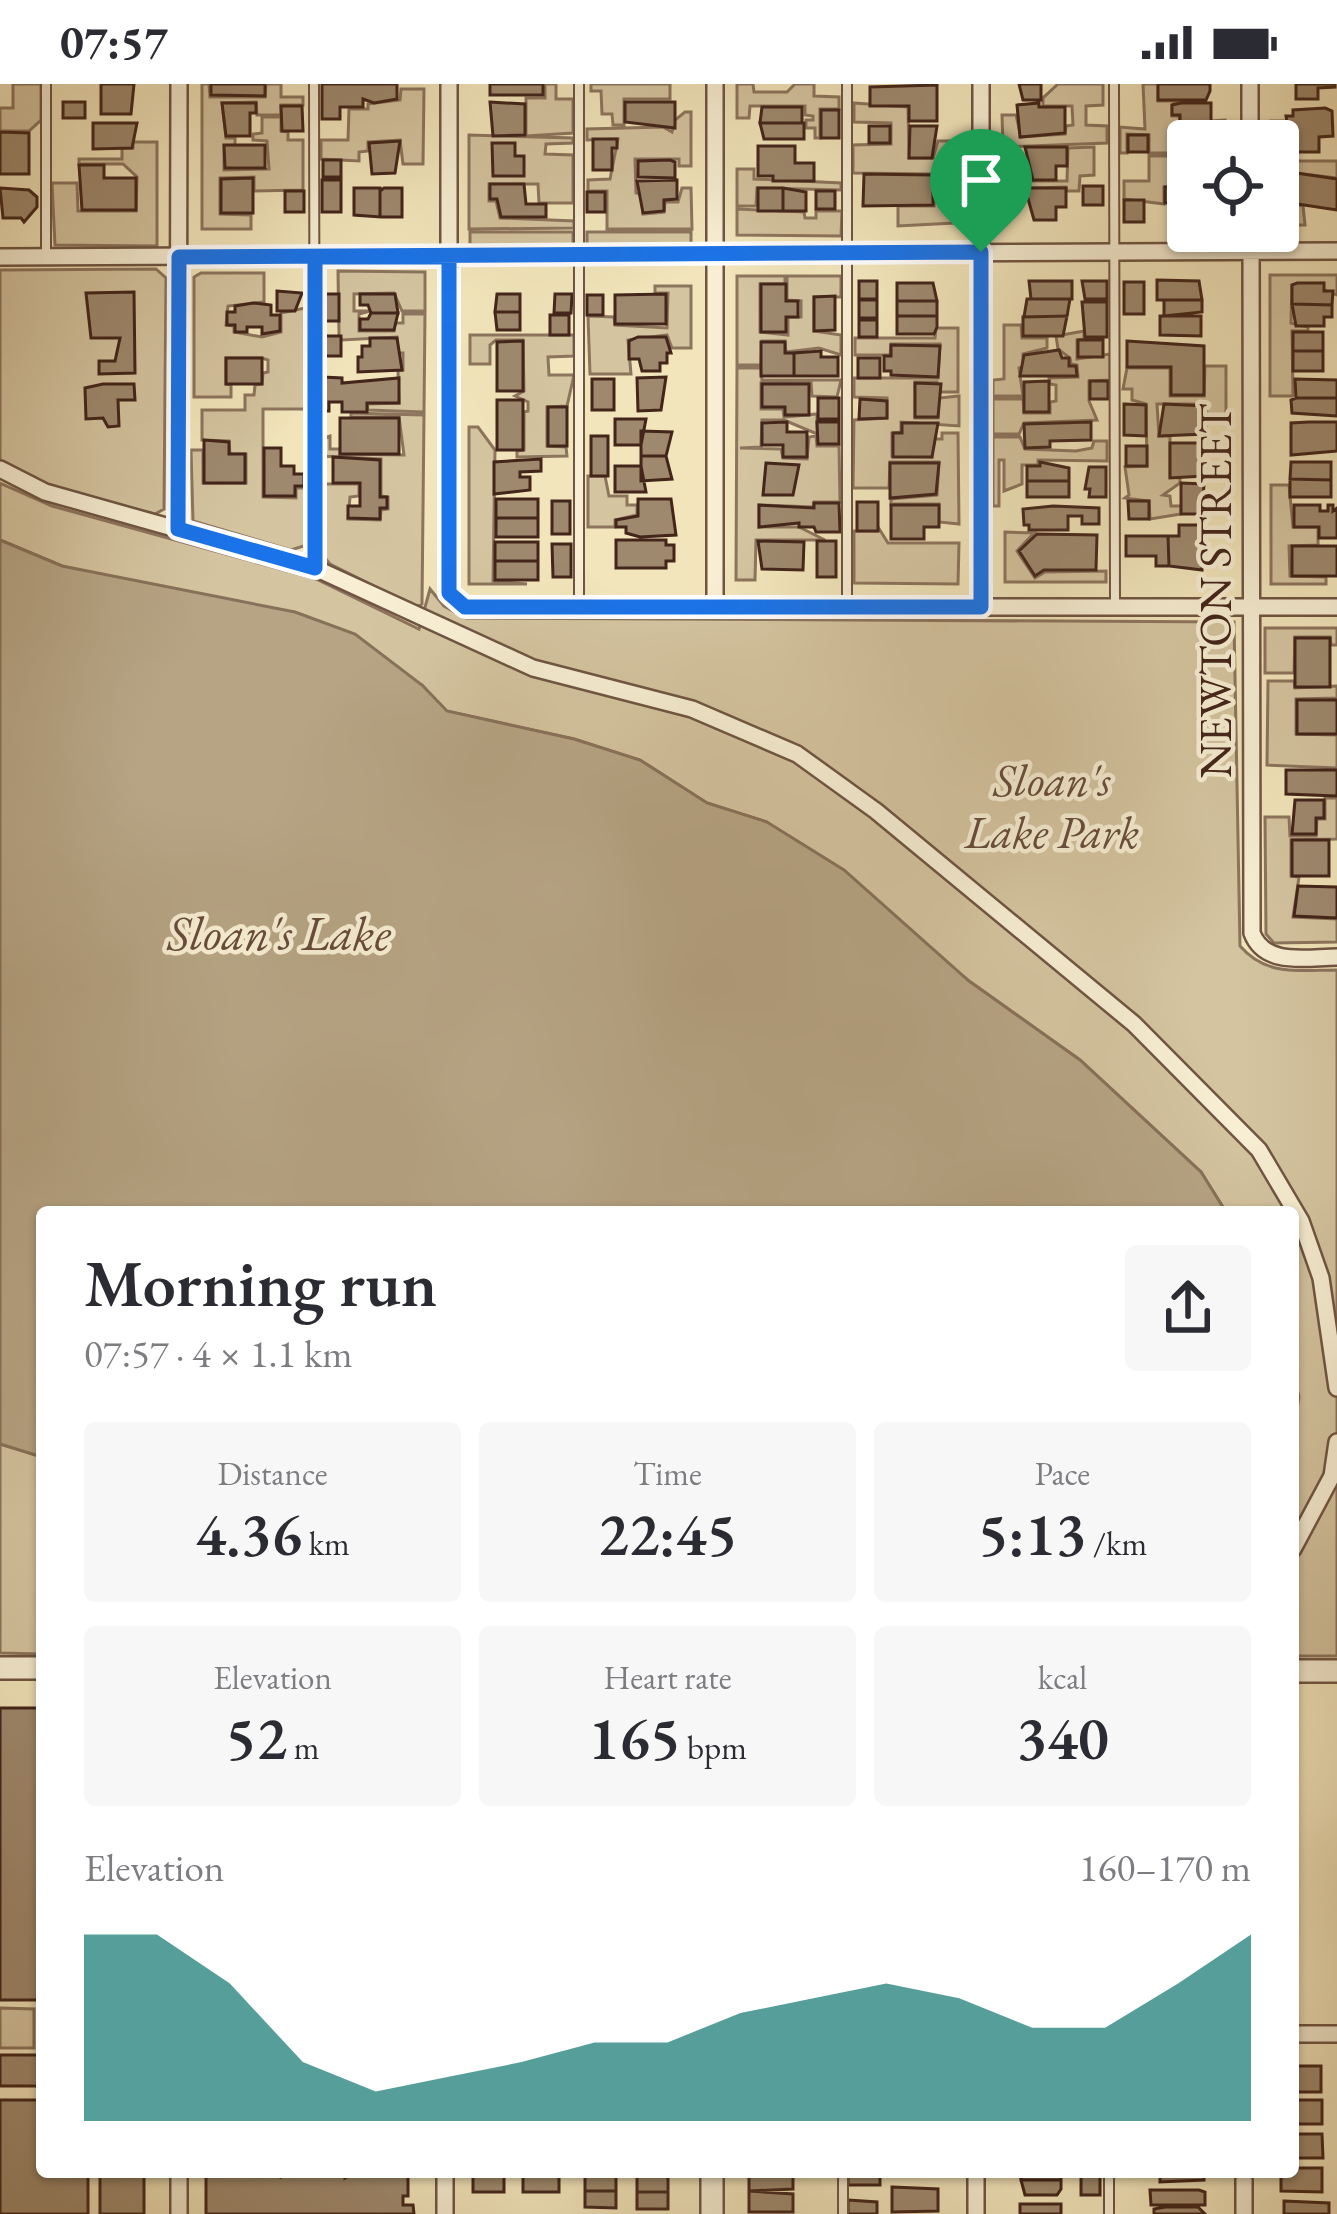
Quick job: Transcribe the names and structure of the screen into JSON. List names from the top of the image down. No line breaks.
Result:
{"streets":{"street":["NEWTON STREET"]},"water":["Sloan's Lake"],"parks":["Sloan's Lake Park"],"page":{"status":"07:57","heading":["Morning run","07:57 · 4 × 1.1 km"],"stats":[["Distance","4.36 km"],["Time","22:45"],["Pace","5:13 /km"],["Elevation","52 m"],["Heart rate","165 bpm"],["kcal","340"]],"chart":["Elevation","160–170 m"]}}
